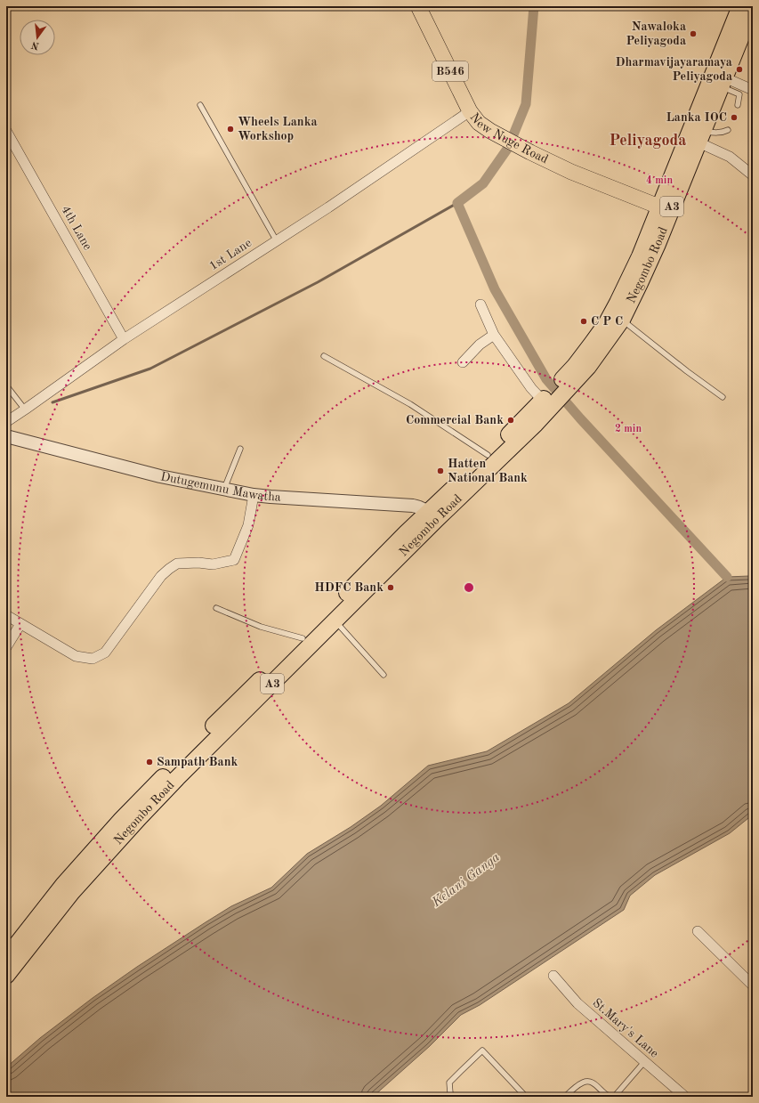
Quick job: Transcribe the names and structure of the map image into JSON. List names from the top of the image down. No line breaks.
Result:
{"streets":{"highway":["A3","Negombo Road"],"main road":["B546","New Nuge Road"],"street":["4th Lane","1st Lane","Dutugemunu Mawatha","St.Mary's Lane"]},"crossings":[["New Nuge Road","1st Lane"],["New Nuge Road","Negombo Road"],["4th Lane","1st Lane"],["Negombo Road","Dutugemunu Mawatha"]],"districts":["Peliyagoda"],"water":["Kelani Ganga"],"places":["Nawaloka Peliyagoda","Dharmavijayaramaya Peliyagoda","Lanka IOC","Wheels Lanka Workshop","C P C","Commercial Bank","Hatten National Bank","HDFC Bank","Sampath Bank"],"north":"bottom","rings":["4 min","2 min"]}
